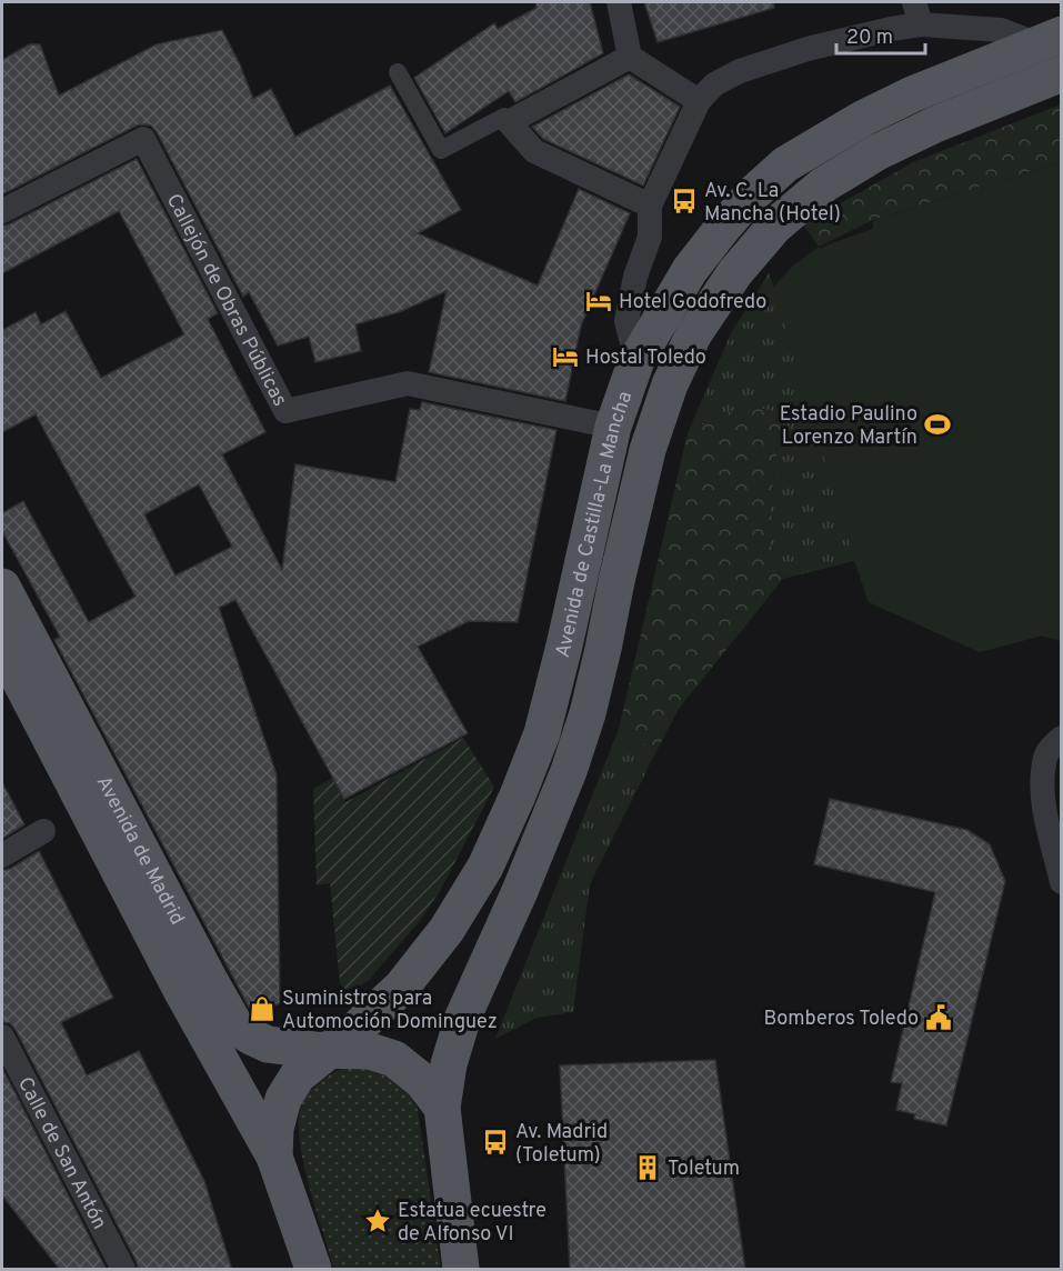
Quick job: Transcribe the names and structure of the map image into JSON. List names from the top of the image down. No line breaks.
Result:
{"streets":{"main road":["Avenida de Castilla-La Mancha","Avenida de Madrid"],"street":["Callejón de Obras Públicas","Calle de San Antón"]},"crossings":[["Callejón de Obras Públicas","Avenida de Castilla-La Mancha"],["Avenida de Castilla-La Mancha","Avenida de Madrid"]],"places":{"bus stop":["Av. C. La Mancha (Hotel)","Av. Madrid (Toletum)"],"hotel":["Hotel Godofredo","Hostal Toledo"],"sports":["Estadio Paulino Lorenzo Martín"],"shop":["Suministros para Automoción Dominguez"],"public building":["Bomberos Toledo"],"building":["Toletum"],"place":["Estatua ecuestre de Alfonso VI"]},"scale_bar":"20 m"}
